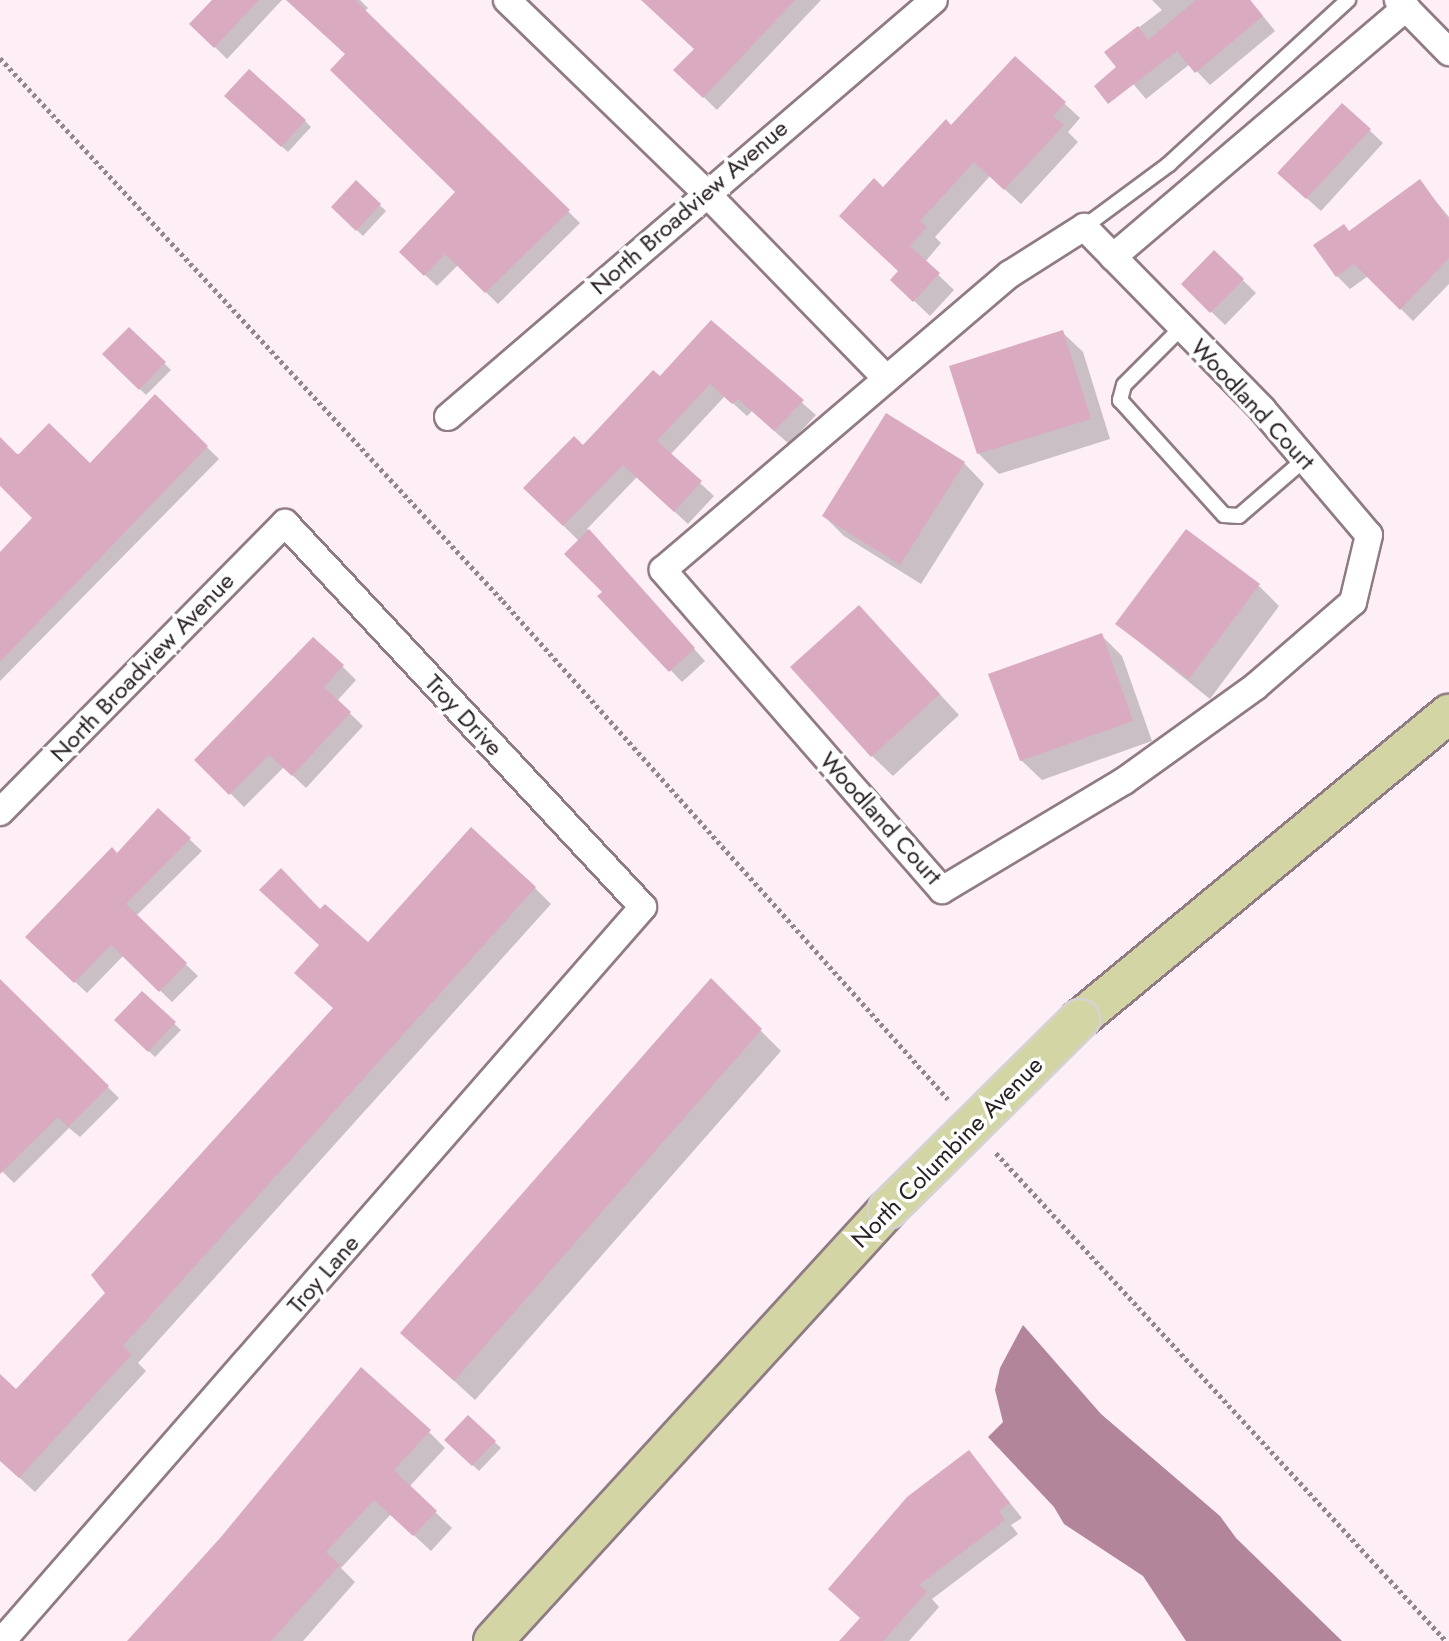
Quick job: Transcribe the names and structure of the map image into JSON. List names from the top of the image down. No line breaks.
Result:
{"streets":{"main road":["North Columbine Avenue"],"street":["North Broadview Avenue","Woodland Court","Troy Drive","Troy Lane"]},"crossings":[["North Broadview Avenue","Troy Drive"],["Troy Drive","Troy Lane"]]}
